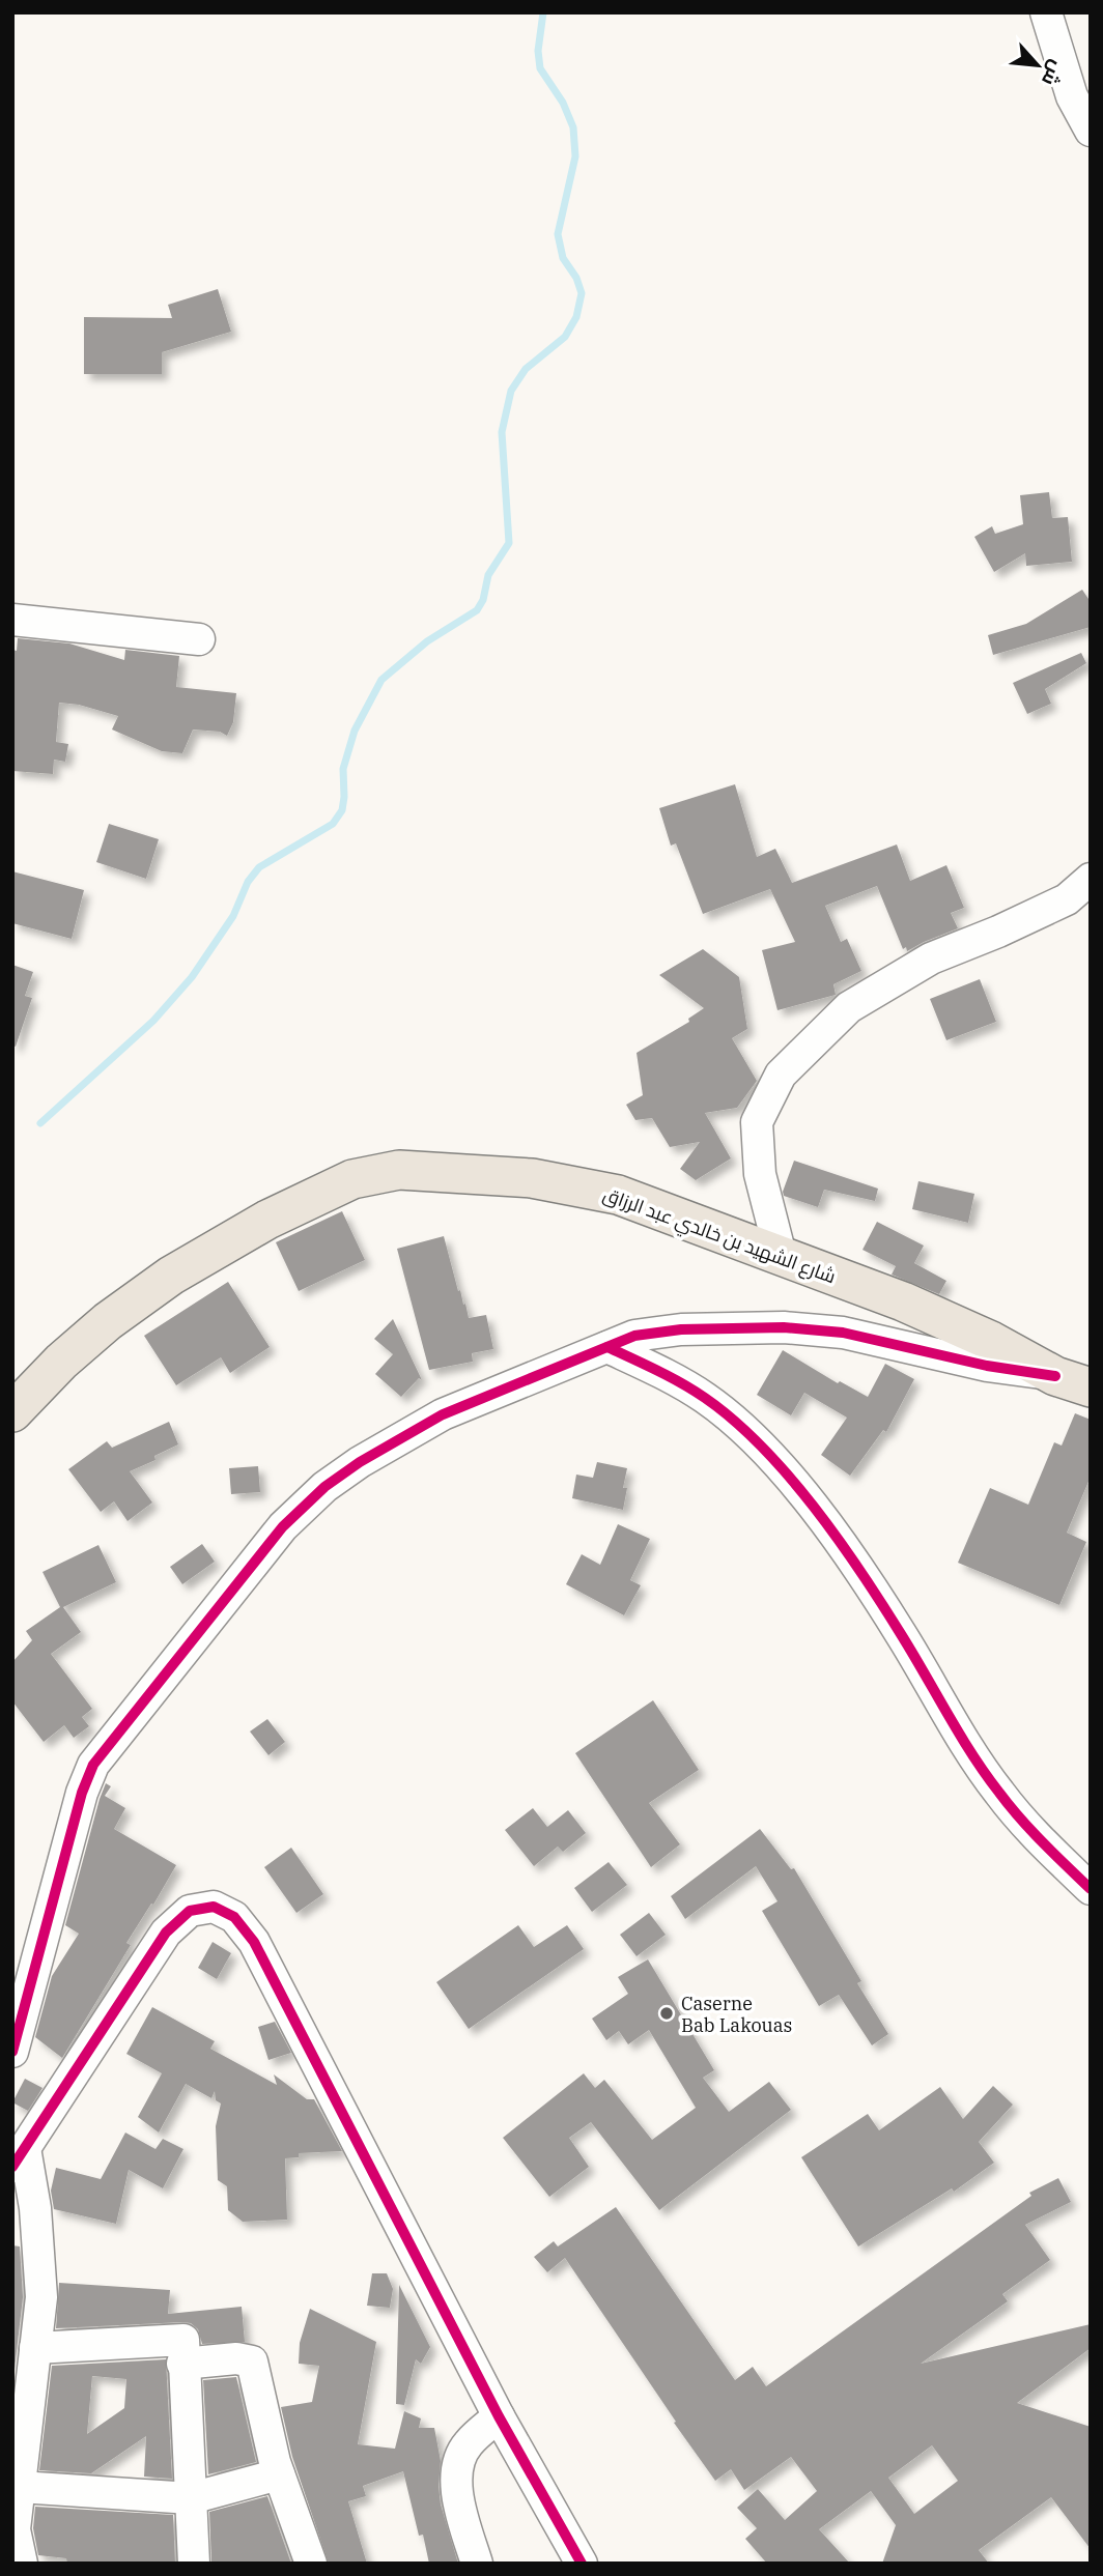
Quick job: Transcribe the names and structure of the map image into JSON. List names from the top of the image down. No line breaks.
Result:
{"streets":{"main road":["شارع الشهيد بن خالدي عبد الرزاق"]},"places":["Caserne Bab Lakouas"],"north":"bottom right"}
